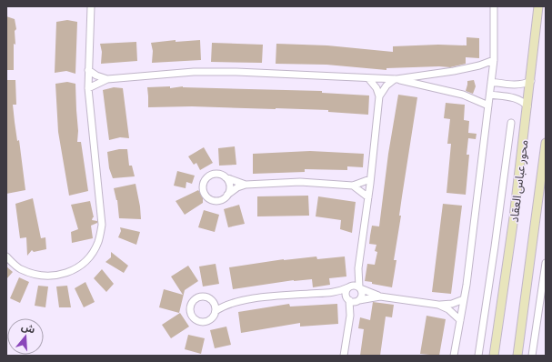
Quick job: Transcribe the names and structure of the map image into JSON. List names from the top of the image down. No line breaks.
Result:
{"streets":{"main road":["محور عباس العقاد"]},"north":"top"}
